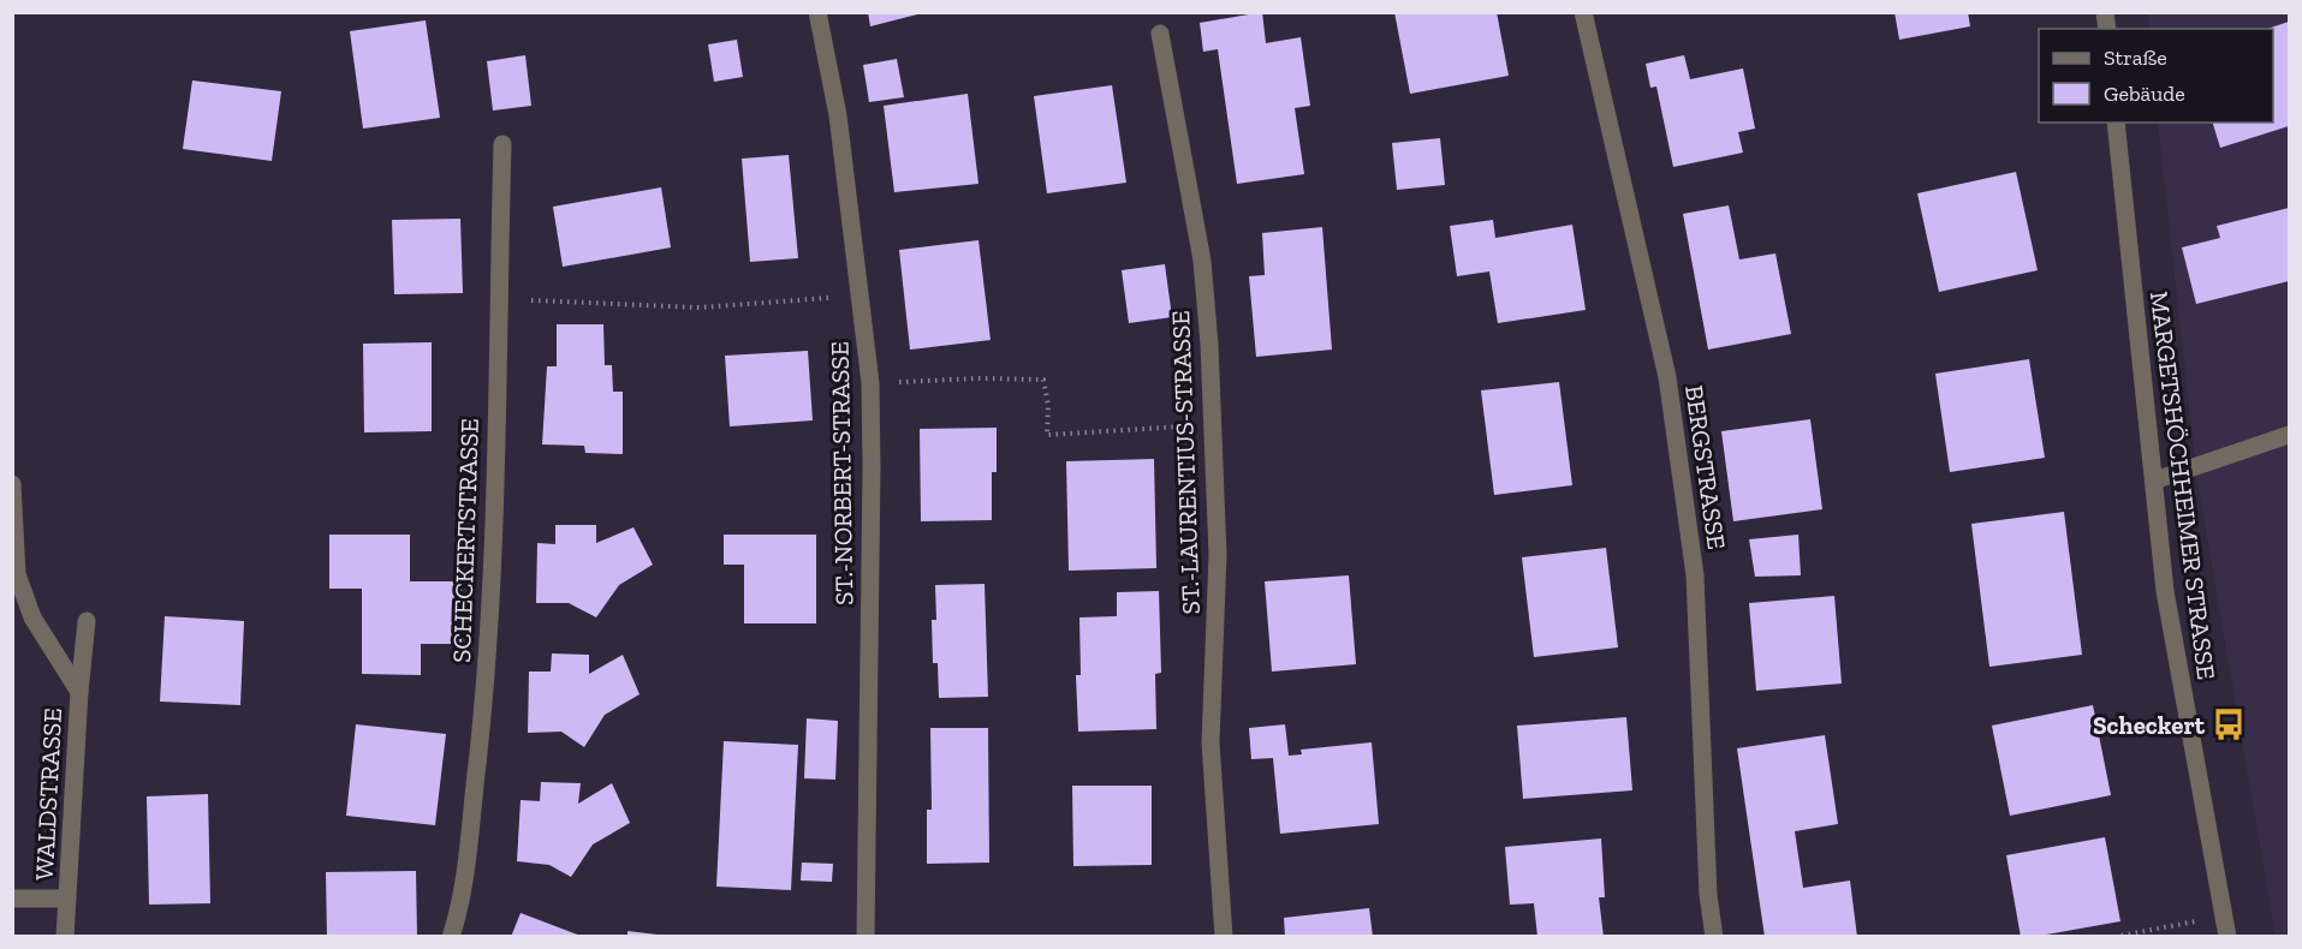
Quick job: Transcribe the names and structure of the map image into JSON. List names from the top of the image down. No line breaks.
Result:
{"streets":{"street":["ST.-LAURENTIUS-STRASSE","BERGSTRASSE","ST.-NORBERT-STRASSE","MARGETSHÖCHHEIMER STRASSE","SCHECKERTSTRASSE","WALDSTRASSE"]},"places":{"bus stop":["Scheckert"]},"legend":["Straße","Gebäude"]}
